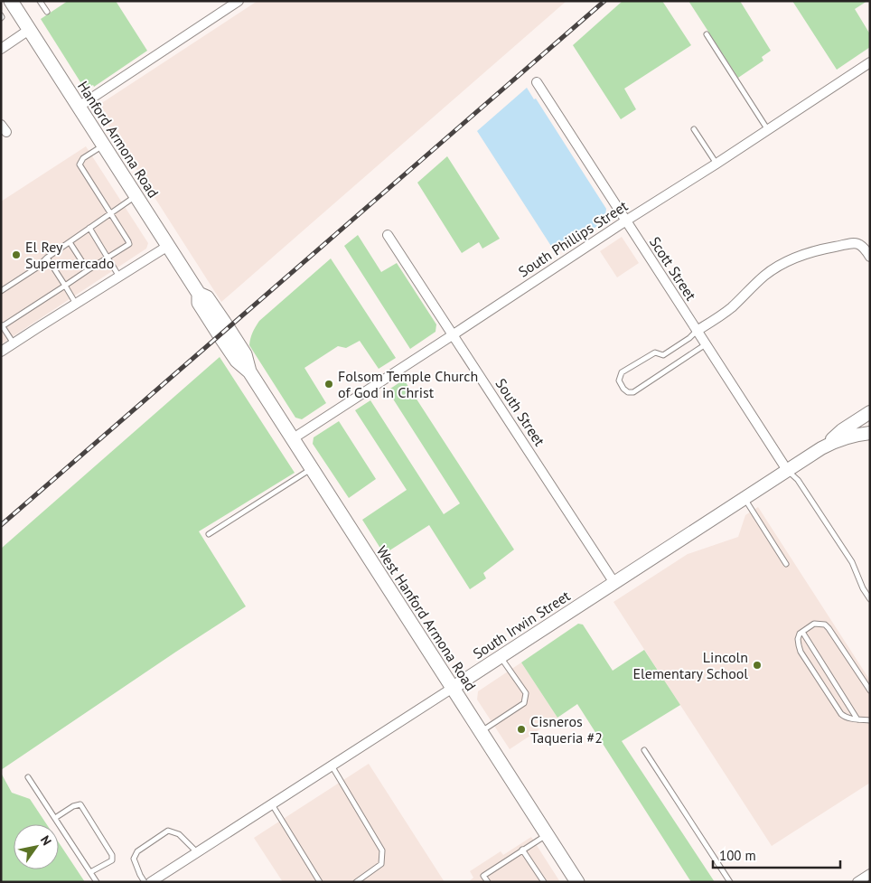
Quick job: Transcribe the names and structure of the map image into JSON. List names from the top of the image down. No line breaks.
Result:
{"streets":{"main road":["Hanford Armona Road","West Hanford Armona Road"],"street":["South Phillips Street","Scott Street","South Street","South Irwin Street"]},"crossings":[["Hanford Armona Road","West Hanford Armona Road"],["South Phillips Street","Scott Street"],["South Phillips Street","South Street"],["South Phillips Street","West Hanford Armona Road"],["Scott Street","South Irwin Street"],["South Street","South Irwin Street"],["West Hanford Armona Road","South Irwin Street"]],"places":["El Rey Supermercado","Folsom Temple Church of God in Christ","Lincoln Elementary School","Cisneros Taqueria #2"],"scale_bar":"100 m","north":"top right"}
